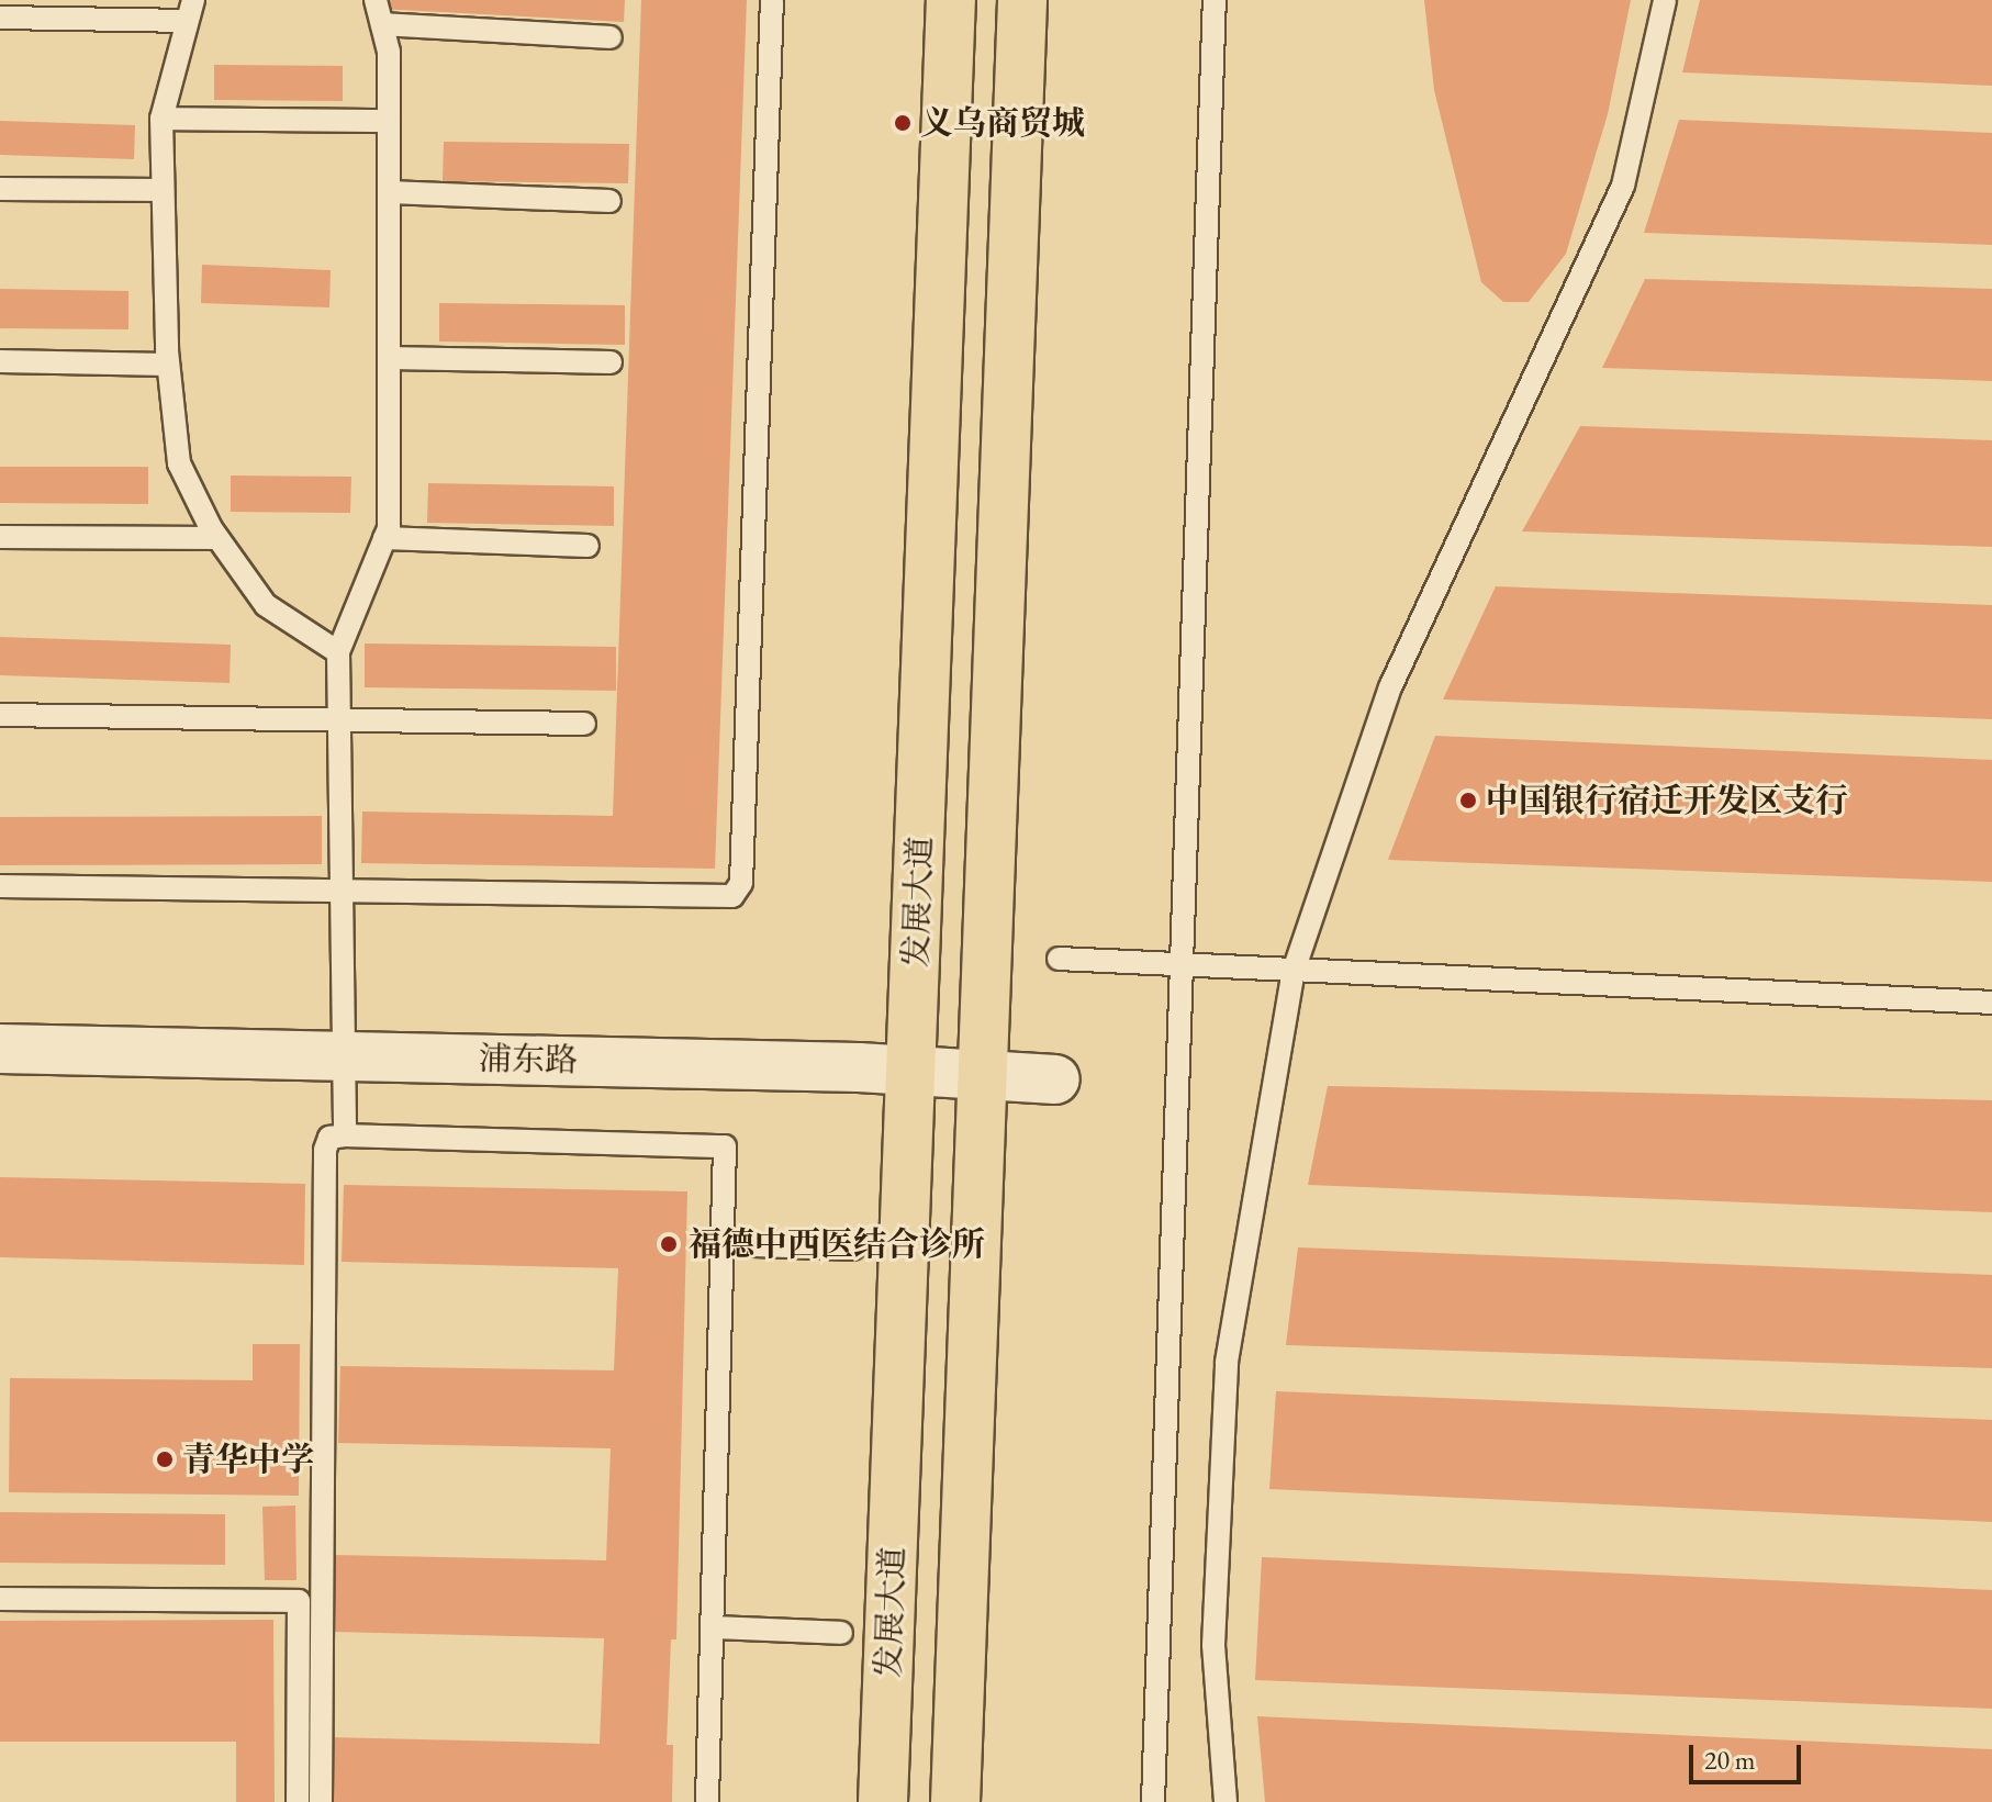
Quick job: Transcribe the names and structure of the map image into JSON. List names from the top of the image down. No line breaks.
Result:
{"streets":{"main road":["发展大道"],"street":["浦东路"]},"crossings":[["发展大道","浦东路"]],"places":["义乌商贸城","中国银行宿迁开发区支行","福德中西医结合诊所","青华中学"],"scale_bar":"20 m"}
